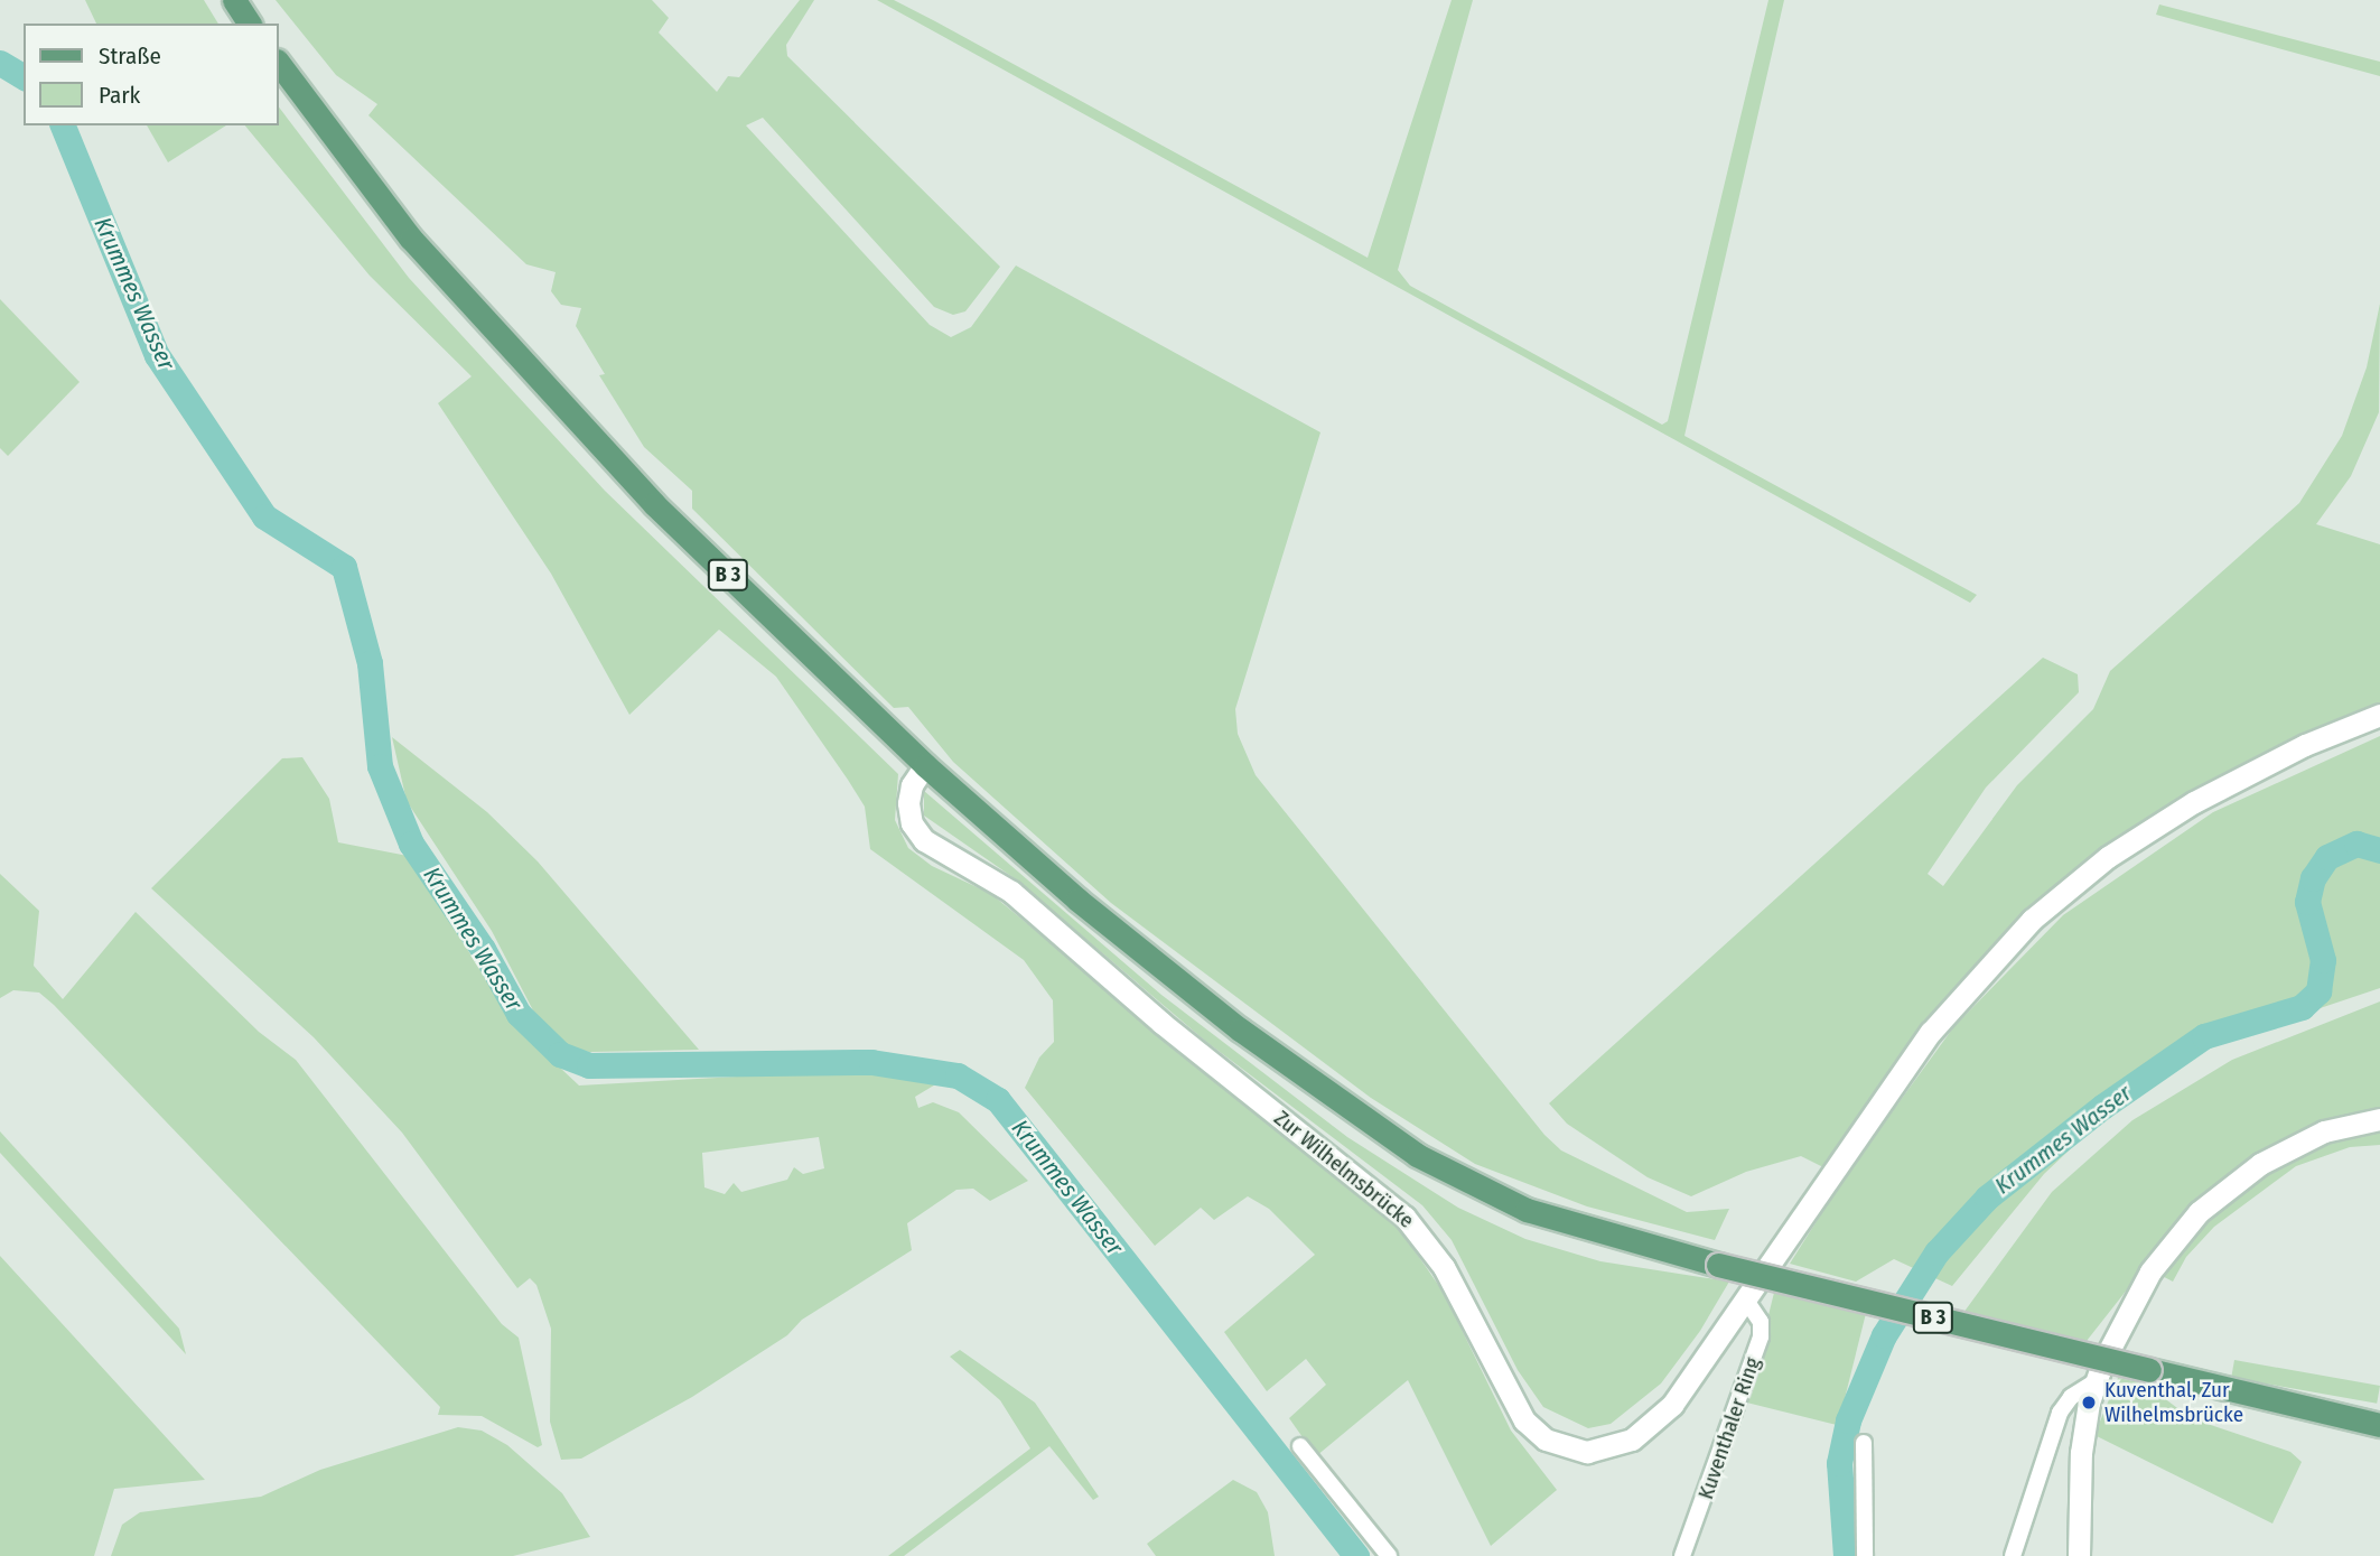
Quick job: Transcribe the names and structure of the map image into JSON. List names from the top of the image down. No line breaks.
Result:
{"streets":{"main road":["B 3"],"street":["Zur Wilhelmsbrücke","Kuventhaler Ring"]},"crossings":[["B 3","Zur Wilhelmsbrücke"],["Zur Wilhelmsbrücke","Kuventhaler Ring"]],"water":["Krummes Wasser"],"places":["Kuventhal, Zur Wilhelmsbrücke"],"legend":["Straße","Park"]}
